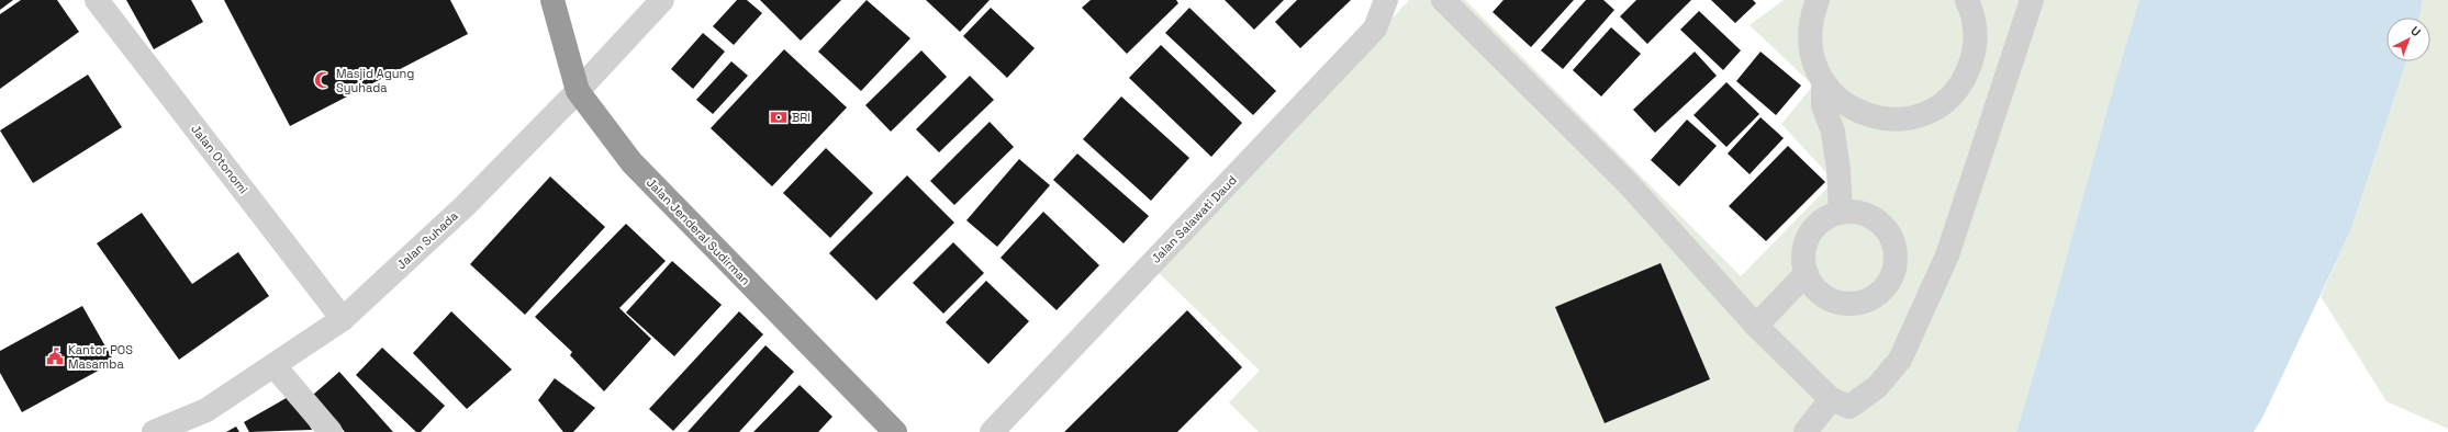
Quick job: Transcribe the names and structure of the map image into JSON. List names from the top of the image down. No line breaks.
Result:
{"streets":{"highway":["Jalan Jenderal Sudirman"],"street":["Jalan Otonomi","Jalan Salawati Daud","Jalan Suhada"]},"crossings":[["Jalan Otonomi","Jalan Suhada"],["Jalan Jenderal Sudirman","Jalan Suhada"]],"places":{"mosque":["Masjid Agung Syuhada"],"bank":["BRI"],"public building":["Kantor POS Masamba"]},"north":"top right"}
